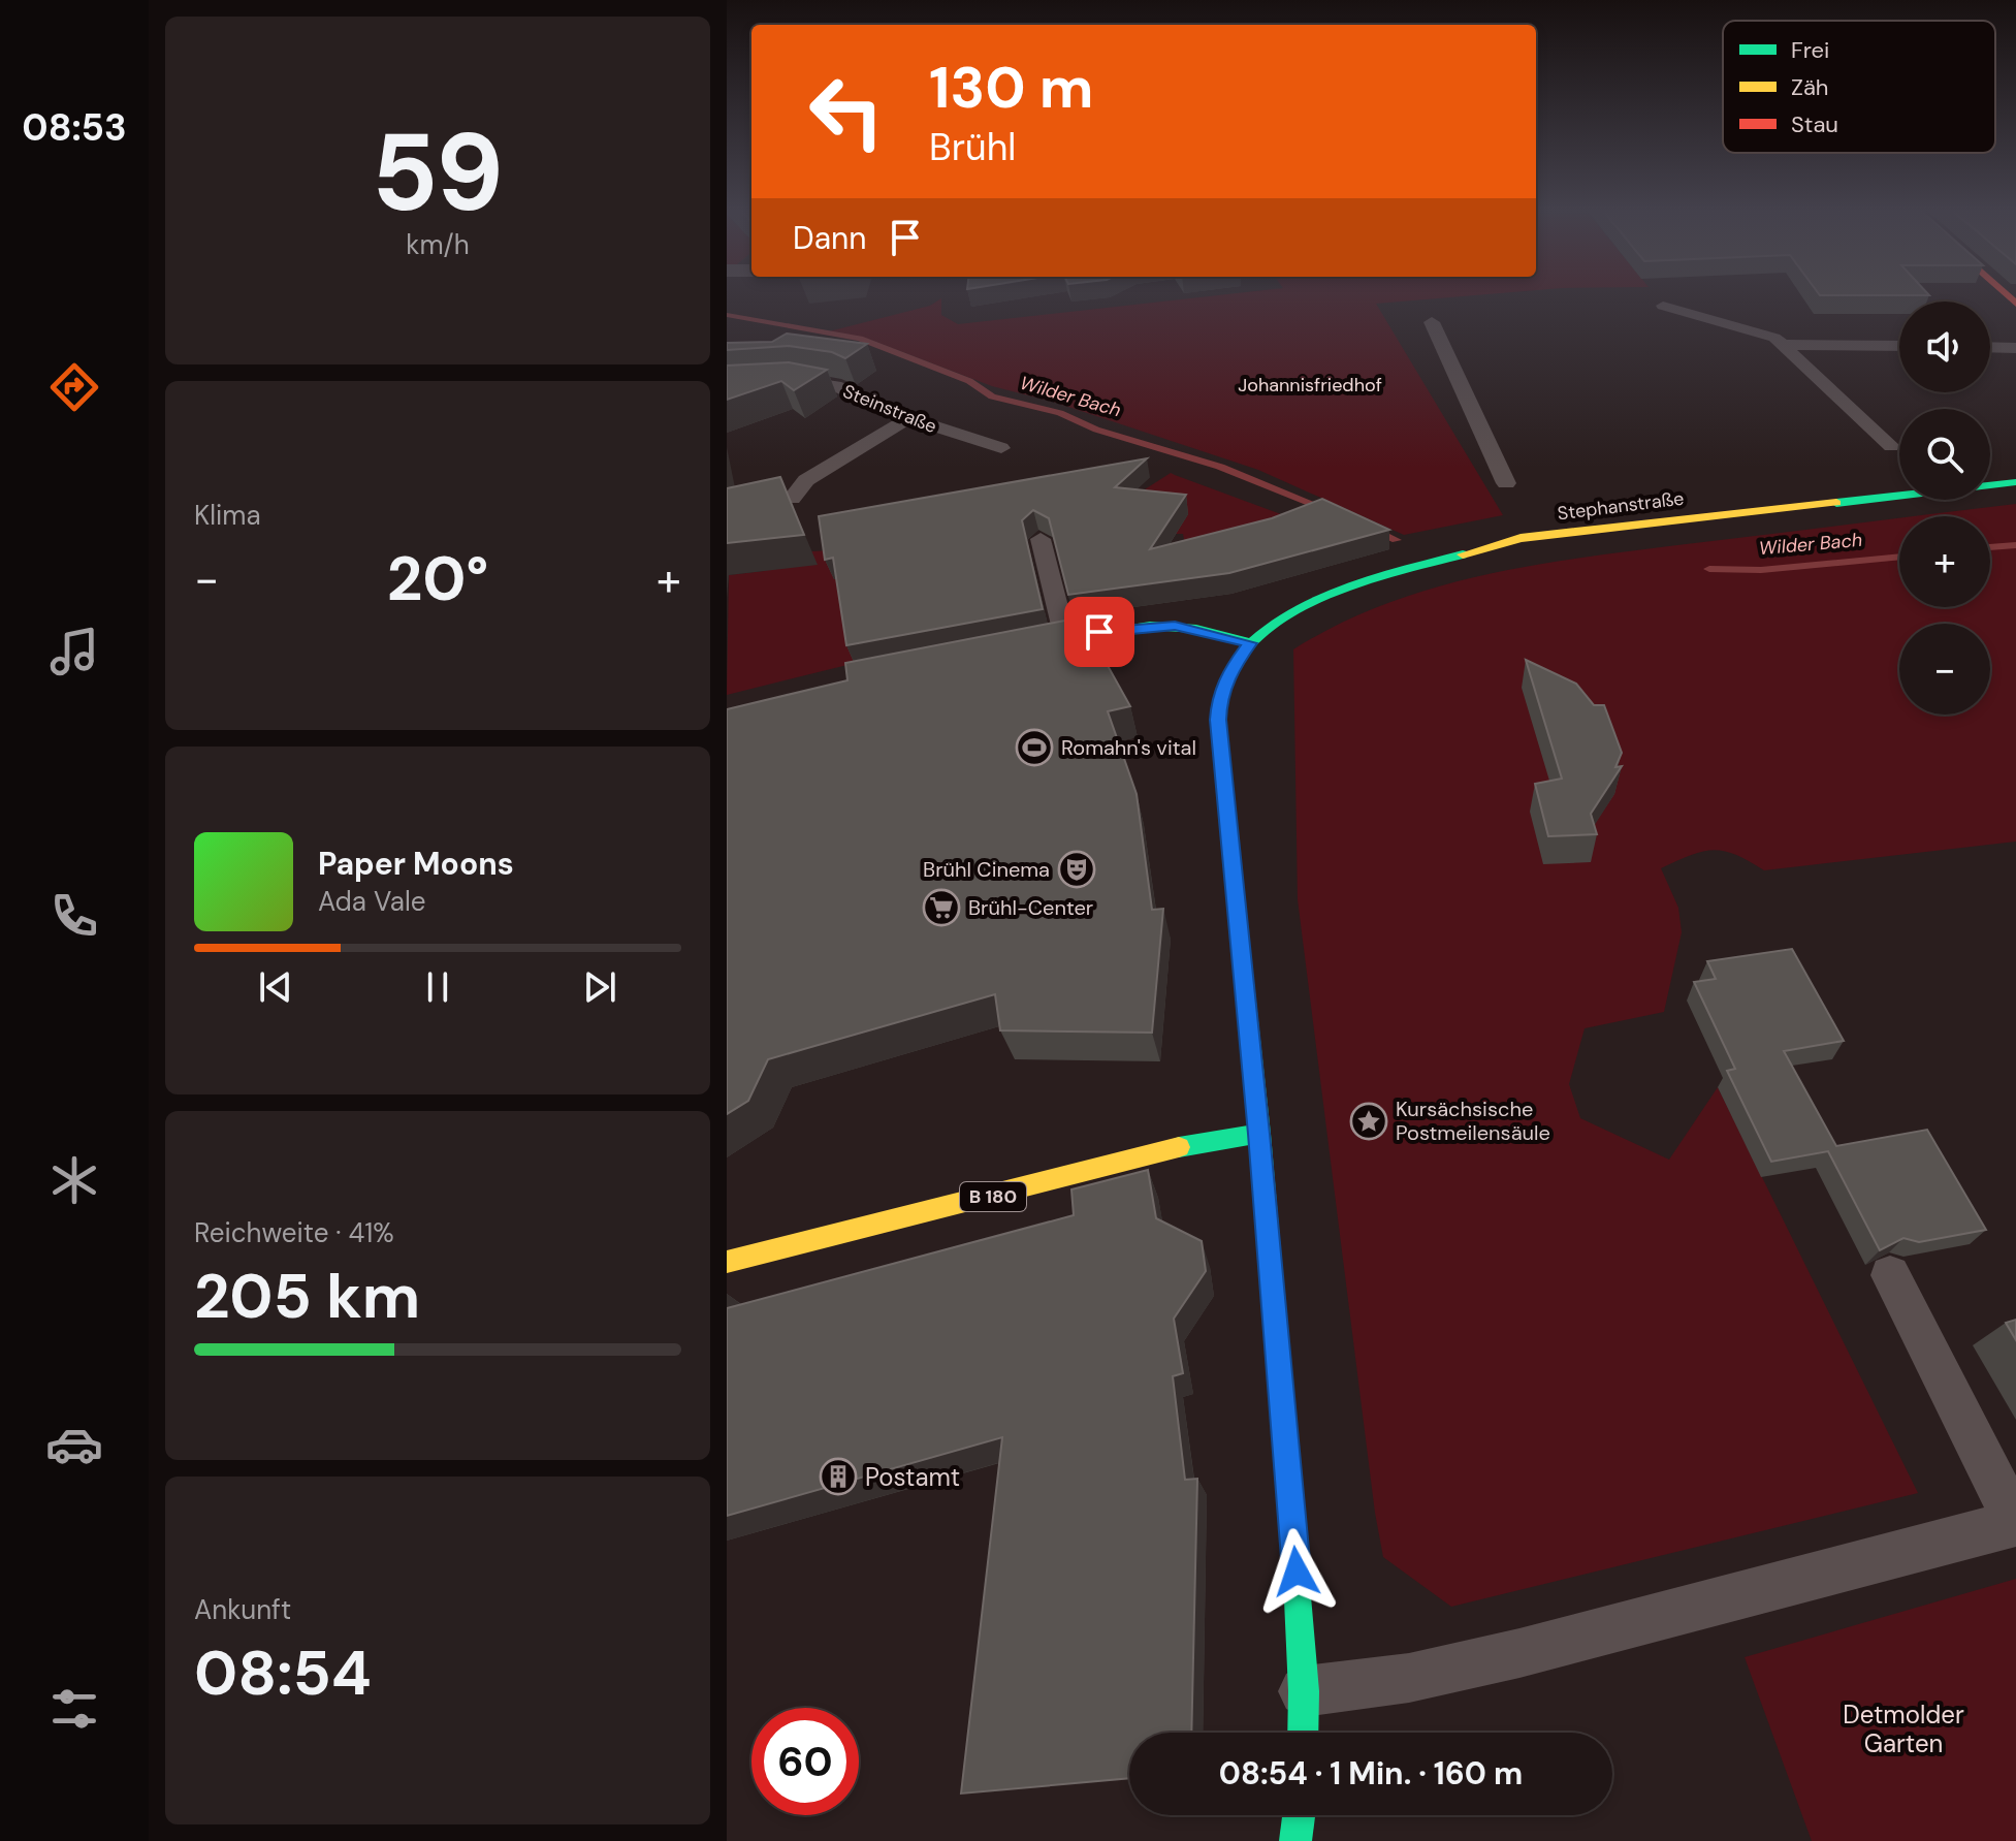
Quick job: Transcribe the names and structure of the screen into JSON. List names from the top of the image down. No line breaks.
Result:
{"streets":{"street":["Stephanstraße","B 180"],"lane":["Steinstraße"]},"crossings":[["Stephanstraße","B 180"]],"water":["Wilder Bach"],"parks":["Johannisfriedhof","Detmolder Garten"],"places":{"sports":["Romahn's vital"],"theatre":["Brühl Cinema"],"supermarket":["Brühl-Center"],"place":["Kursächsische Postmeilensäule"],"building":["Postamt"]},"legend":["Frei","Zäh","Stau"],"page":{"tabs":"08:53","tile":[["59","km/h"],"Klima",["Reichweite · 41%","205 km"],["Ankunft","08:54"]],"turn":["130 m","Brühl"],"then":"Dann","map_buttons":["+","−"],"heat":["−","20°","+"],"song":["Paper Moons","Ada Vale"],"limit":"60","trip":"08:54 · 1 Min. · 160 m"}}
